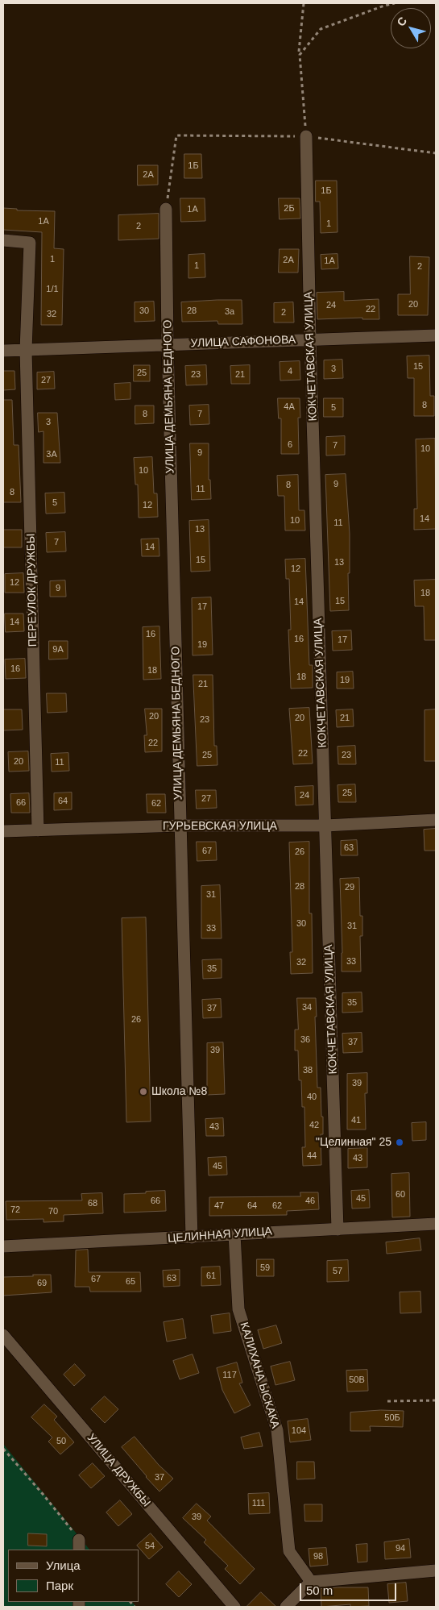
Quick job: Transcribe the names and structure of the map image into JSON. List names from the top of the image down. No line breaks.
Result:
{"streets":{"street":["УЛИЦА САФОНОВА","КОКЧЕТАВСКАЯ УЛИЦА","УЛИЦА ДЕМЬЯНА БЕДНОГО","ПЕРЕУЛОК ДРУЖБЫ","ГУРЬЕВСКАЯ УЛИЦА","ЦЕЛИННАЯ УЛИЦА","КАЛИХАНА ЫСКАКА","УЛИЦА ДРУЖБЫ"]},"crossings":[["УЛИЦА САФОНОВА","КОКЧЕТАВСКАЯ УЛИЦА"],["УЛИЦА САФОНОВА","УЛИЦА ДЕМЬЯНА БЕДНОГО"],["УЛИЦА САФОНОВА","ПЕРЕУЛОК ДРУЖБЫ"],["КОКЧЕТАВСКАЯ УЛИЦА","ГУРЬЕВСКАЯ УЛИЦА"],["КОКЧЕТАВСКАЯ УЛИЦА","ЦЕЛИННАЯ УЛИЦА"],["УЛИЦА ДЕМЬЯНА БЕДНОГО","ГУРЬЕВСКАЯ УЛИЦА"],["УЛИЦА ДЕМЬЯНА БЕДНОГО","ЦЕЛИННАЯ УЛИЦА"],["ПЕРЕУЛОК ДРУЖБЫ","ГУРЬЕВСКАЯ УЛИЦА"],["ЦЕЛИННАЯ УЛИЦА","КАЛИХАНА ЫСКАКА"]],"places":["Школа №8","\"Целинная\" 25"],"house_numbers":["1Б","2А","1Б","2Б","1А","1А","1","2","1","2А","1А","1","2","1/1","20","24","22","30","28","3а","2","32","15","3","4","25","23","21","27","8","4А","5","8","7","3","6","7","10","9","3А","10","9","8","11","8","5","12","14","10","11","13","7","14","15","13","12","12","9","18","15","14","17","14","16","16","17","19","9А","16","18","18","19","21","20","20","21","23","22","22","25","23","20","11","25","24","27","64","66","62","63","67","26","28","29","31","30","31","33","33","32","35","35","34","37","26","36","37","39","38","39","40","41","42","43","44","43","45","60","45","66","46","68","47","64","62","72","70","59","57","61","63","67","65","69","117","50В","50Б","104","50","37","111","39","54","94","98"],"legend":["Улица","Парк"],"scale_bar":"50 m","north":"top left"}
